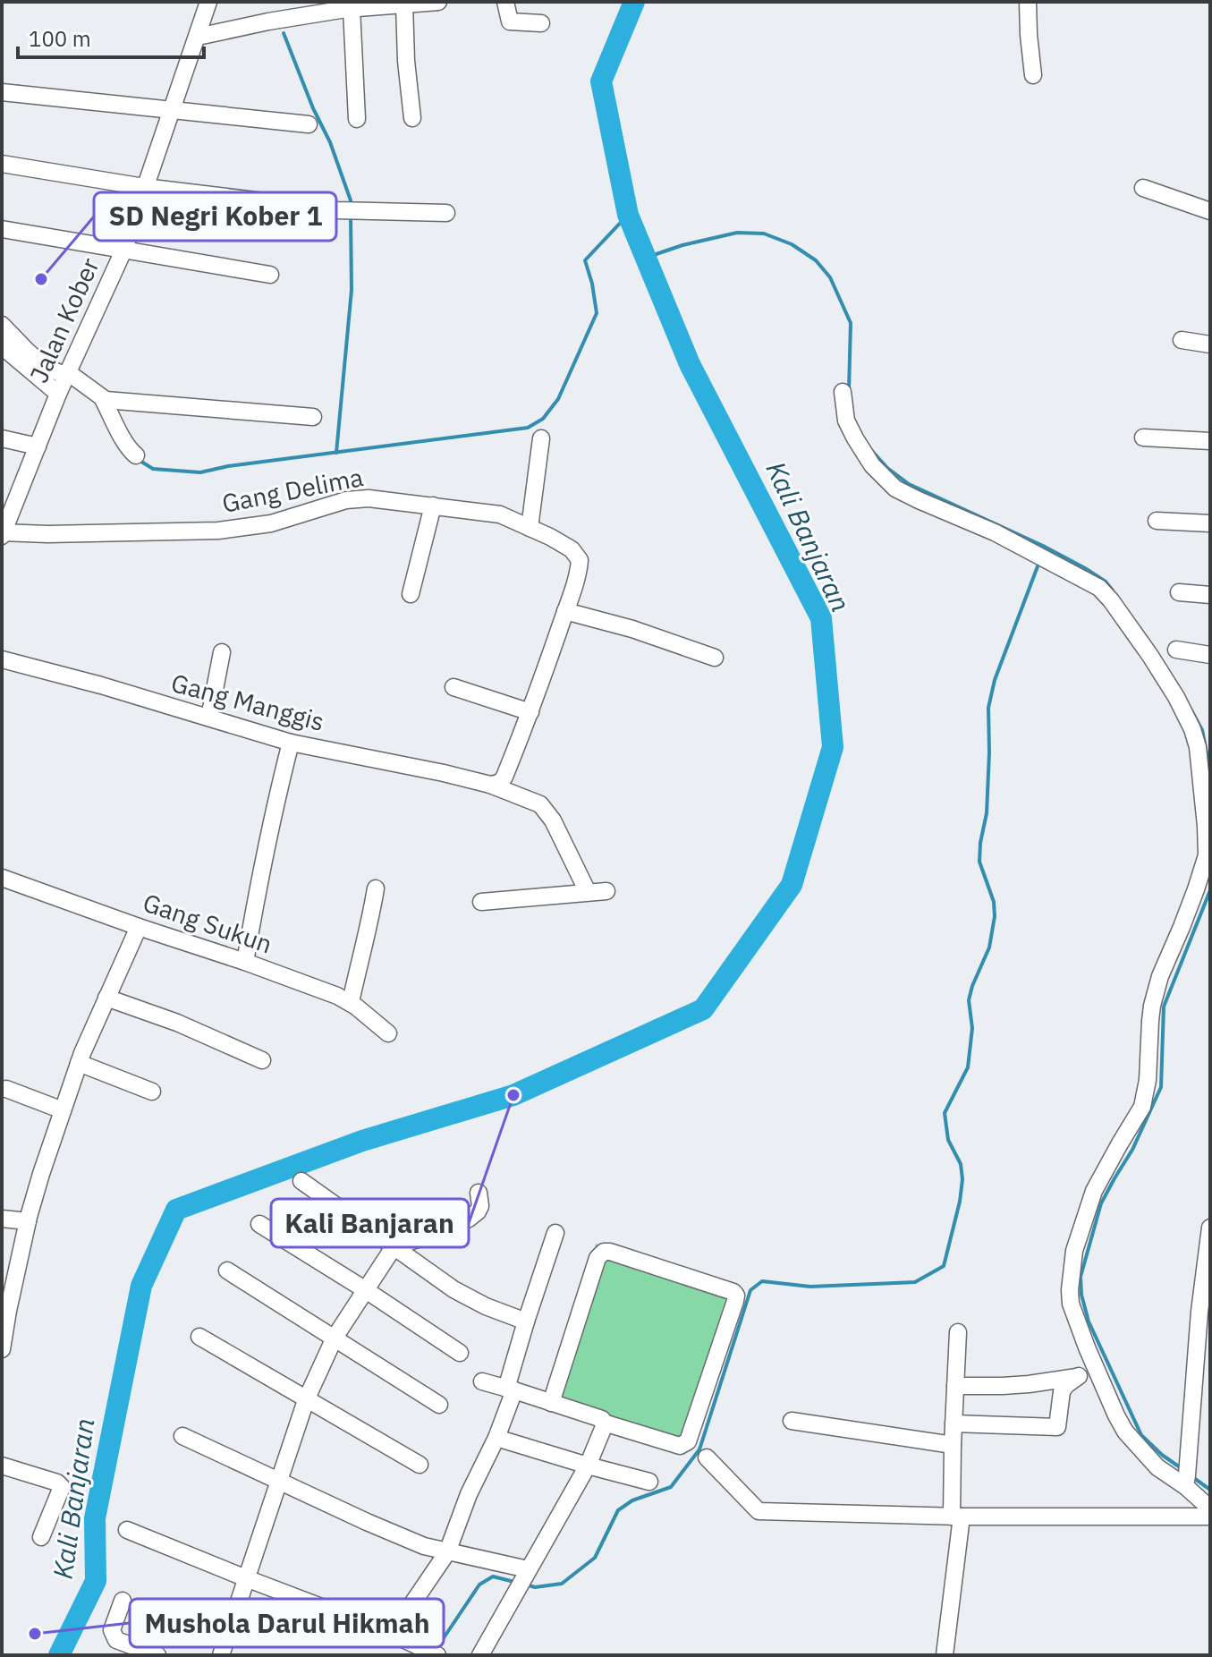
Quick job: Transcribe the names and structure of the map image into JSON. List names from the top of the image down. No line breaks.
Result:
{"streets":{"street":["Jalan Kober","Gang Delima","Gang Manggis","Gang Sukun"]},"crossings":[["Jalan Kober","Gang Delima"],["Gang Delima","Gang Manggis"]],"water":["Kali Banjaran"],"places":["SD Negri Kober 1","Kali Banjaran","Mushola Darul Hikmah"],"scale_bar":"100 m"}
